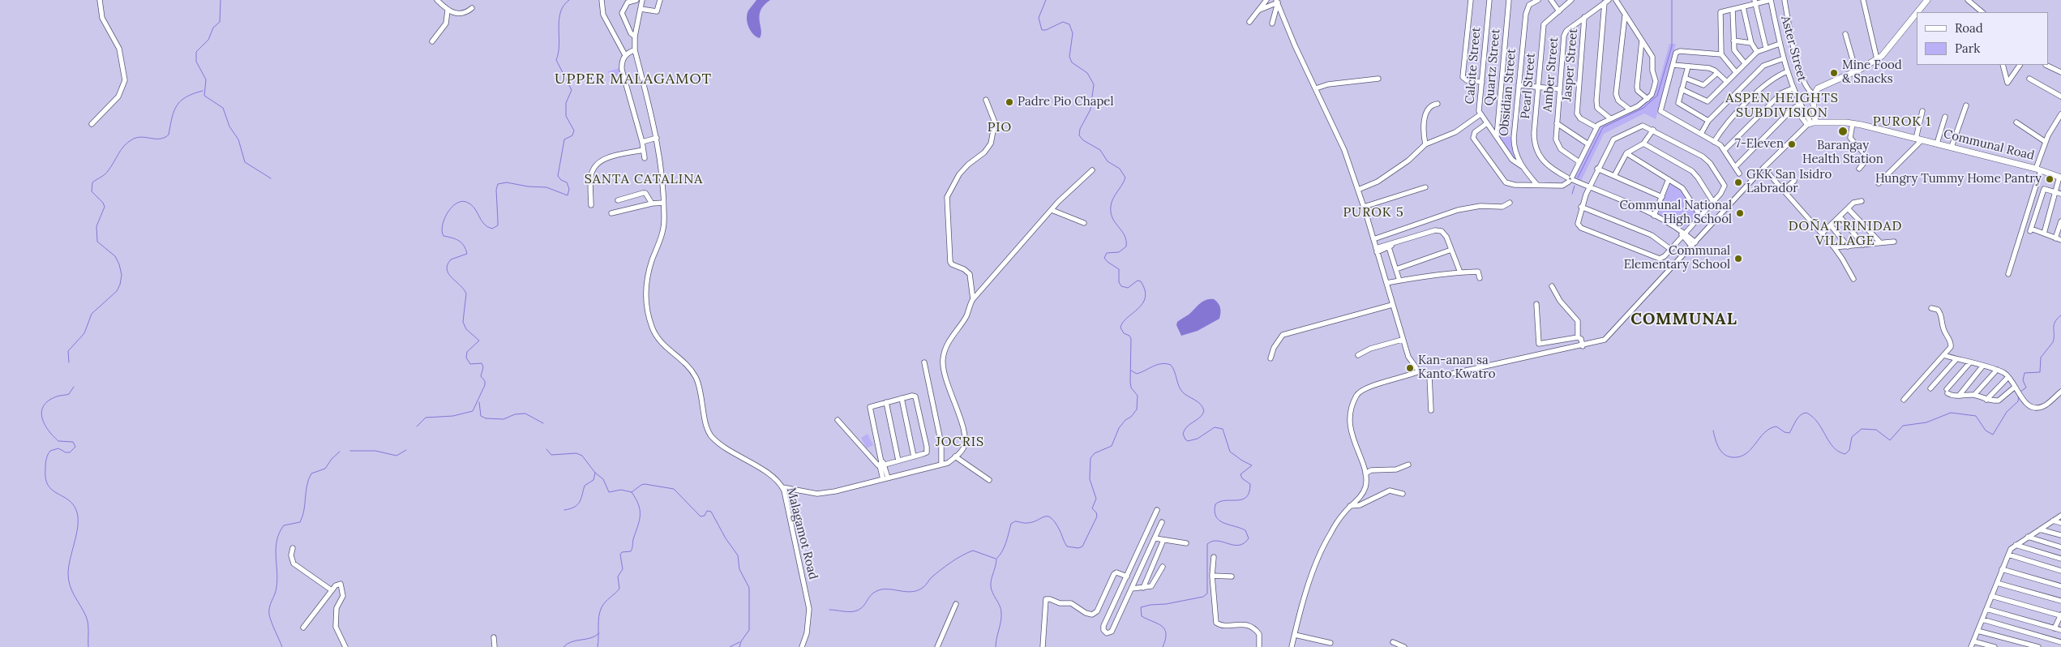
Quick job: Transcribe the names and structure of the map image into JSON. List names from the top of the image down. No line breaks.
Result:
{"streets":{"main road":["Communal Road"],"street":["Aster Street","Jasper Street","Calcite Street","Quartz Street","Amber Street","Pearl Street","Obsidian Street","Malagamot Road"]},"crossings":[["Aster Street","Communal Road"],["Jasper Street","Amber Street"],["Calcite Street","Quartz Street"],["Calcite Street","Obsidian Street"]],"districts":["UPPER MALAGAMOT","ASPEN HEIGHTS SUBDIVISION","PUROK 1","PIO","SANTA CATALINA","PUROK 5","DOÑA TRINIDAD VILLAGE","COMMUNAL","JOCRIS"],"places":["Mine Food & Snacks","Padre Pio Chapel","Barangay Health Station","7-Eleven","Hungry Tummy Home Pantry","GKK San Isidro Labrador","Communal National High School","Communal Elementary School","Kan-anan sa Kanto Kwatro"],"legend":["Road","Park"]}
